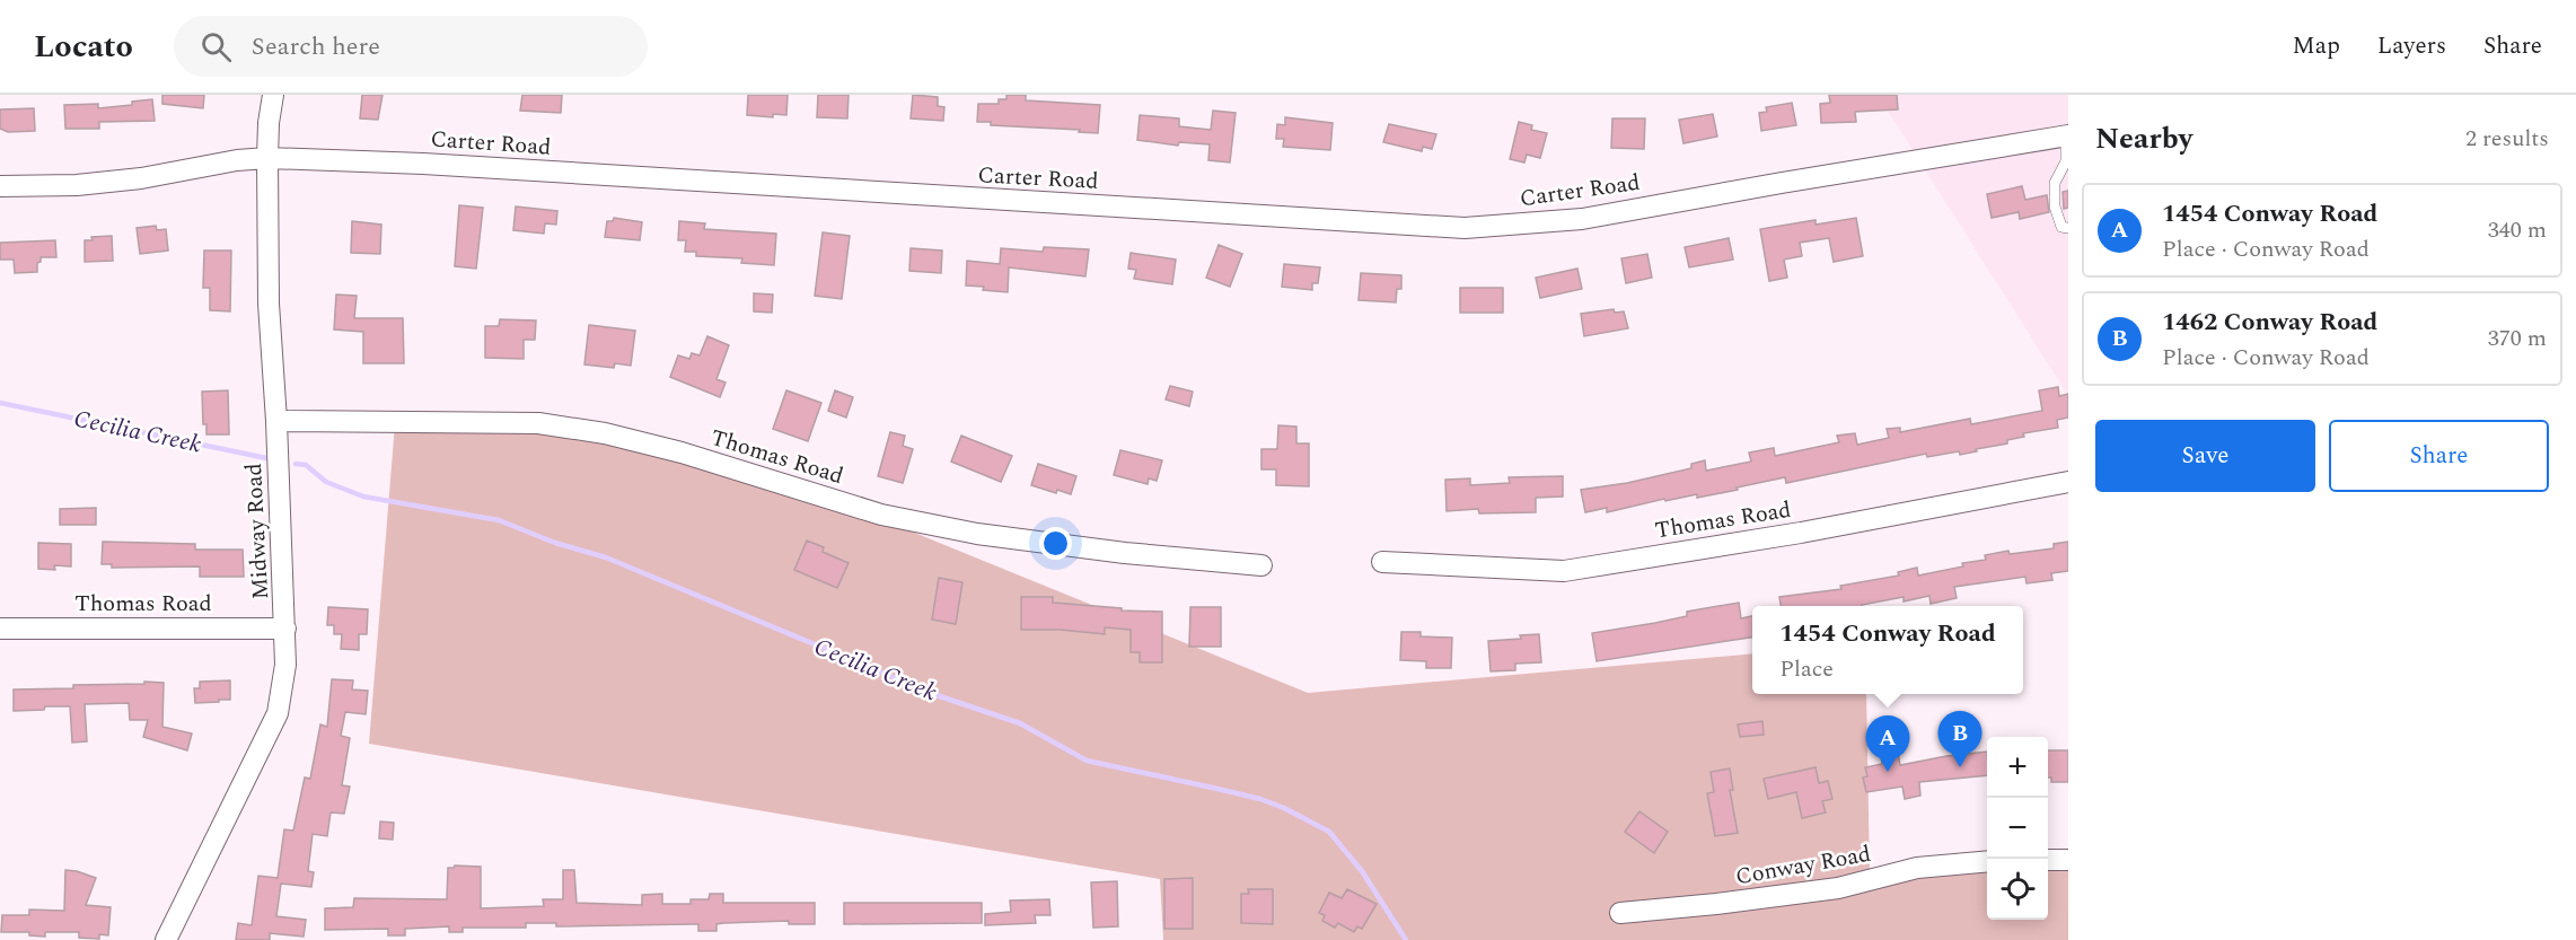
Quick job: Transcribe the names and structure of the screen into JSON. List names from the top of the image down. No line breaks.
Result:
{"streets":{"street":["Carter Road","Thomas Road","Midway Road","Conway Road"]},"crossings":[["Carter Road","Midway Road"],["Thomas Road","Midway Road"]],"water":["Cecilia Creek"],"page":{"header":"Locato","search":"Search here","nav":["Map","Layers","Share"],"heading":["Nearby","2 results"],"list":[{"mark":"A","name":"1454 Conway Road","note":"Place · Conway Road","value":"340 m"},{"mark":"B","name":"1462 Conway Road","note":"Place · Conway Road","value":"370 m"}],"buttons":["Save","Share"],"popup":["1454 Conway Road","Place"],"pins":["B","A"],"map_buttons":["+","−"]}}
